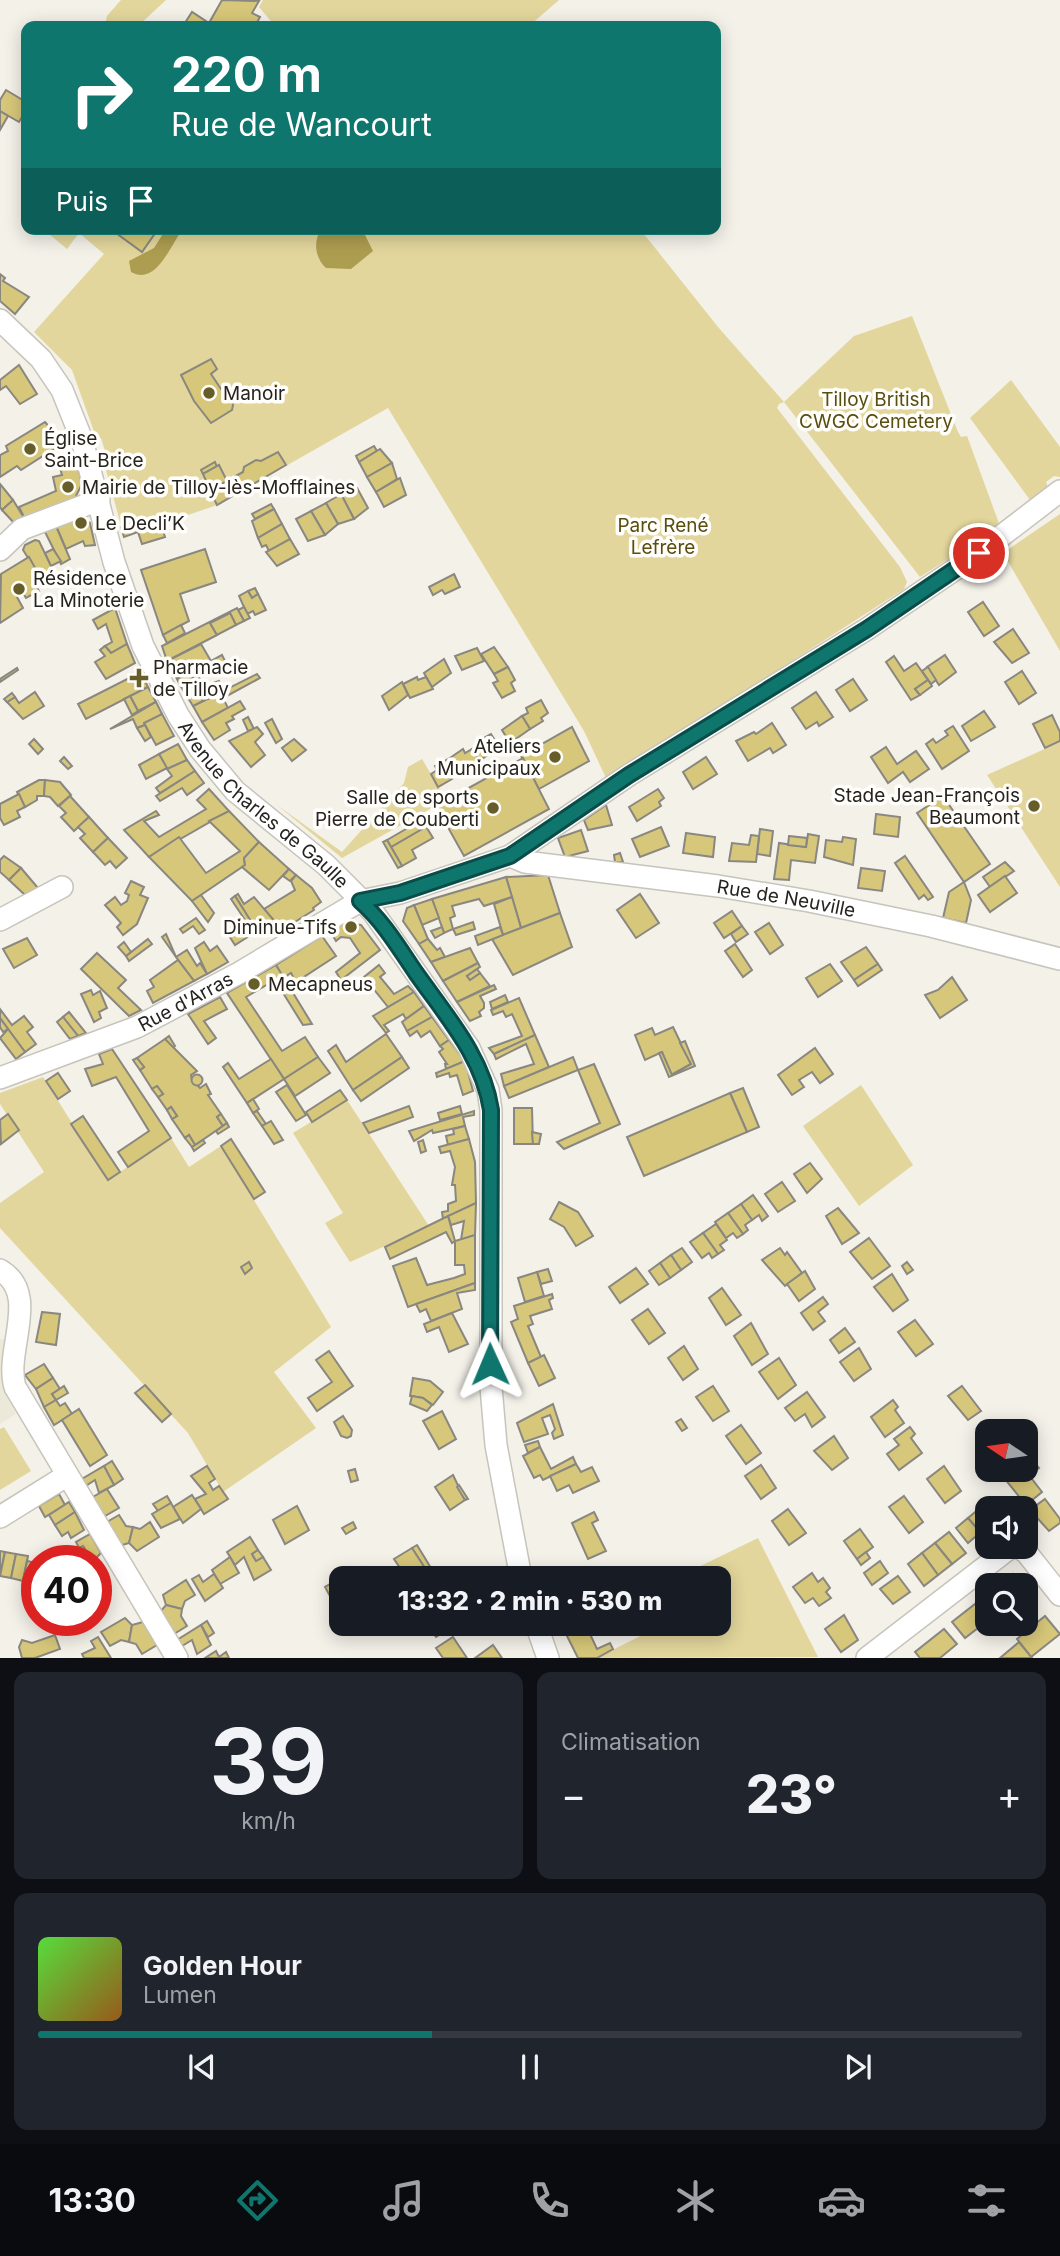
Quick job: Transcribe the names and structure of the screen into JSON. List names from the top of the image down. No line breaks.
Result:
{"streets":{"street":["Avenue Charles de Gaulle","Rue de Neuville","Rue d'Arras"]},"crossings":[["Avenue Charles de Gaulle","Rue d'Arras"],["Rue de Neuville","Rue d'Arras"]],"parks":["Tilloy British CWGC Cemetery","Parc René Lefrère"],"places":{"other":["Manoir","Église Saint-Brice","Mairie de Tilloy-lès-Mofflaines","Le Decli’K","Résidence La Minoterie","Ateliers Municipaux","Stade Jean-François Beaumont","Salle de sports Pierre de Couberti","Diminue-Tifs","Mecapneus"],"health":["Pharmacie de Tilloy"]},"north":"left","page":{"turn":["220 m","Rue de Wancourt"],"then":"Puis","limit":"40","trip":"13:32 · 2 min · 530 m","tile":[["39","km/h"],"Climatisation"],"heat":["−","23°","+"],"song":["Golden Hour","Lumen"],"tabs":"13:30"}}
